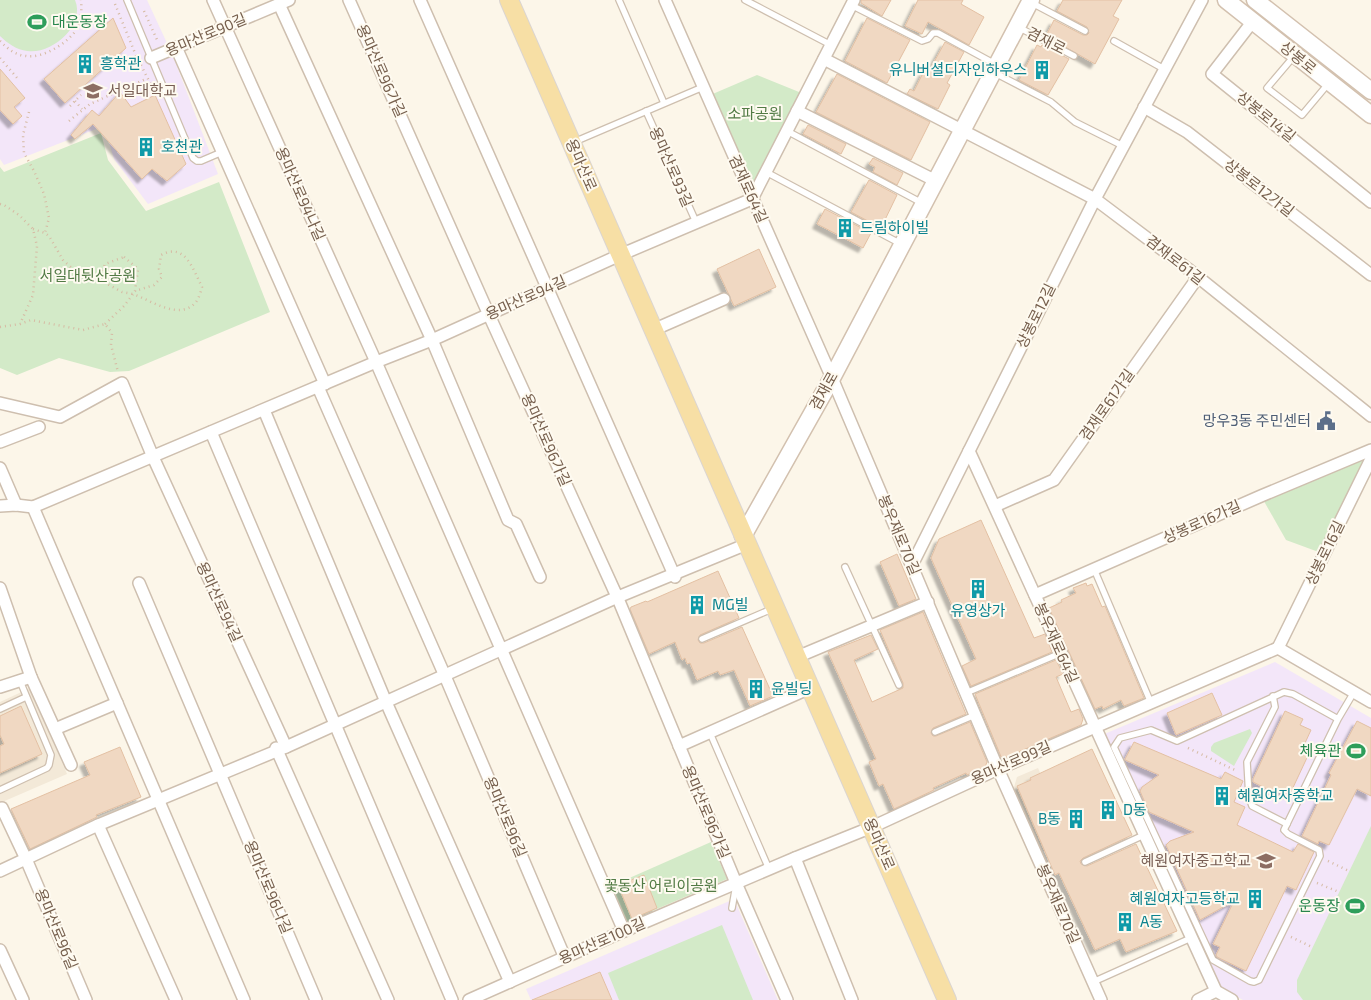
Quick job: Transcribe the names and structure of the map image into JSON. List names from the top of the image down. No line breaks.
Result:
{"streets":{"main road":["겸재로","상봉로","용마산로"],"street":["용마산로90길","용마산로96가길","상봉로14길","용마산로93길","상봉로12가길","겸재로64길","용마산로94나길","겸재로61길","용마산로94길","상봉로12길","겸재로61가길","상봉로16가길","봉우재로70길","상봉로16길","봉우재로64길","용마산로99길","용마산로96길","용마산로96나길","용마산로100길"]},"crossings":[["용마산로90길","용마산로94나길"],["겸재로","용마산로"],["겸재로","겸재로64길"],["겸재로","겸재로61길"],["겸재로","봉우재로70길"],["상봉로","상봉로14길"],["용마산로96가길","용마산로94길"],["용마산로96가길","용마산로100길"],["용마산로","용마산로93길"],["용마산로","용마산로94길"],["용마산로","용마산로99길"],["용마산로","용마산로100길"],["용마산로93길","겸재로64길"],["용마산로93길","용마산로94길"],["상봉로12가길","상봉로12길"],["겸재로64길","봉우재로70길"],["용마산로94나길","용마산로94길"],["겸재로61길","상봉로12길"],["겸재로61길","겸재로61가길"],["상봉로12길","봉우재로70길"],["상봉로12길","봉우재로64길"],["겸재로61가길","봉우재로64길"],["상봉로16가길","봉우재로64길"],["봉우재로70길","용마산로99길"],["상봉로16길","용마산로99길"],["봉우재로64길","용마산로99길"],["용마산로99길","용마산로100길"],["용마산로96길","용마산로100길"]],"parks":["소파공원","서일대뒷산공원","꽃동산 어린이공원"],"places":{"sports":["대운동장","체육관","운동장"],"building":["흥학관","유니버셜디자인하우스","호천관","드림하이빌","유영상가","MG빌","윤빌딩","혜원여자중학교","D동","B동","혜원여자고등학교","A동"],"school or university":["서일대학교","혜원여자중고학교"],"public building":["망우3동 주민센터"]}}
